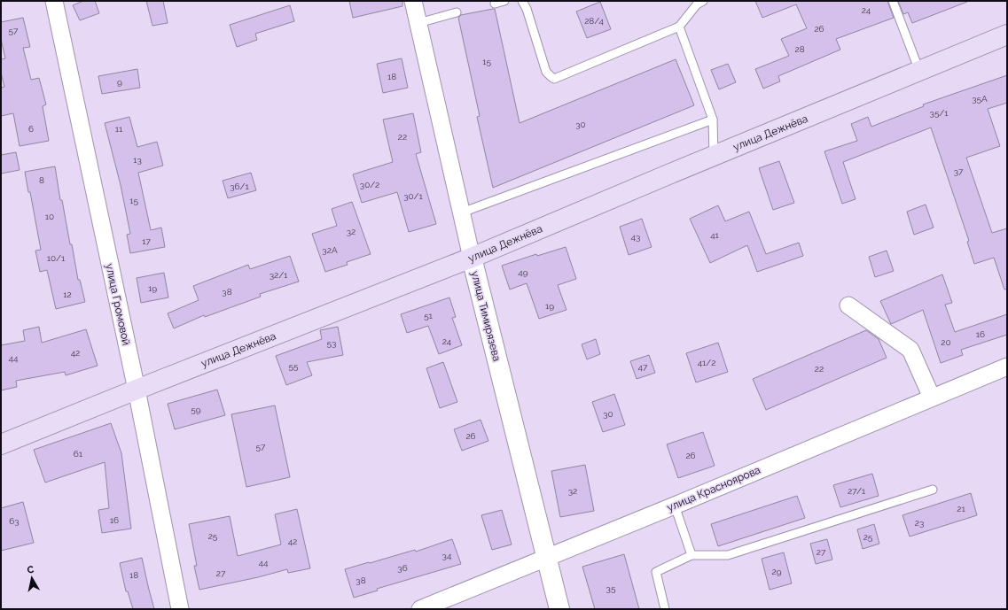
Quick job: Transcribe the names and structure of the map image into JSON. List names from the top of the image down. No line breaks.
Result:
{"streets":{"main road":["улица Дежнёва"],"street":["улица Громовой","улица Тимирязева","улица Красноярова"]},"crossings":[["улица Дежнёва","улица Громовой"],["улица Дежнёва","улица Тимирязева"],["улица Тимирязева","улица Красноярова"]],"house_numbers":["24","28/4","26","57","28","15","18","9","35А","35/1","30","6","11","22","13","37","8","30/2","36/1","30/1","15","10","32","41","43","17","32А","10/1","49","32/1","19","38","12","19","51","16","24","20","53","42","44","41/2","55","47","22","59","30","26","57","61","26","32","27/1","21","16","63","23","25","25","42","27","34","44","36","29","27","18","38","35"],"north":"top"}
